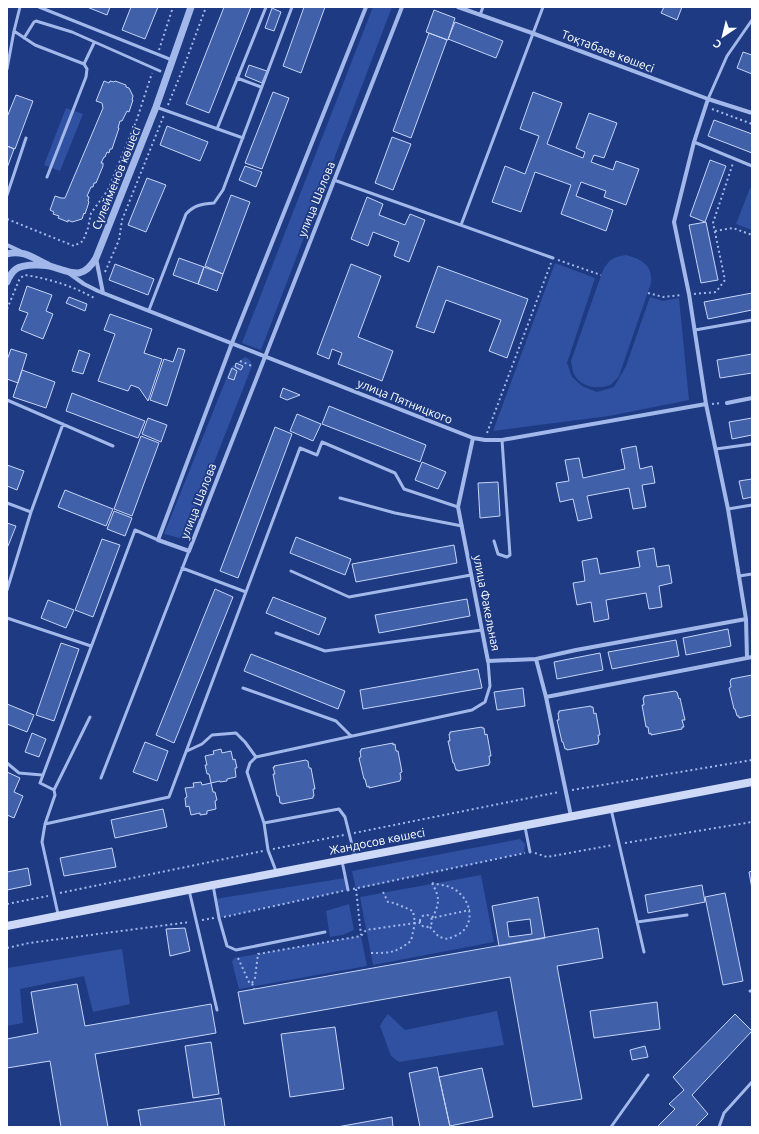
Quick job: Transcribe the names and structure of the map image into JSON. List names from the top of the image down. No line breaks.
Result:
{"streets":{"main road":["Жандосов көшесі"],"street":["Тоқтабаев көшесі","Сүлейменов көшесі","улица Шалова","улица Пятницкого","улица Факельная"]},"crossings":[["Сүлейменов көшесі","улица Пятницкого"],["улица Шалова","улица Пятницкого"],["улица Пятницкого","улица Факельная"]],"north":"bottom left"}
